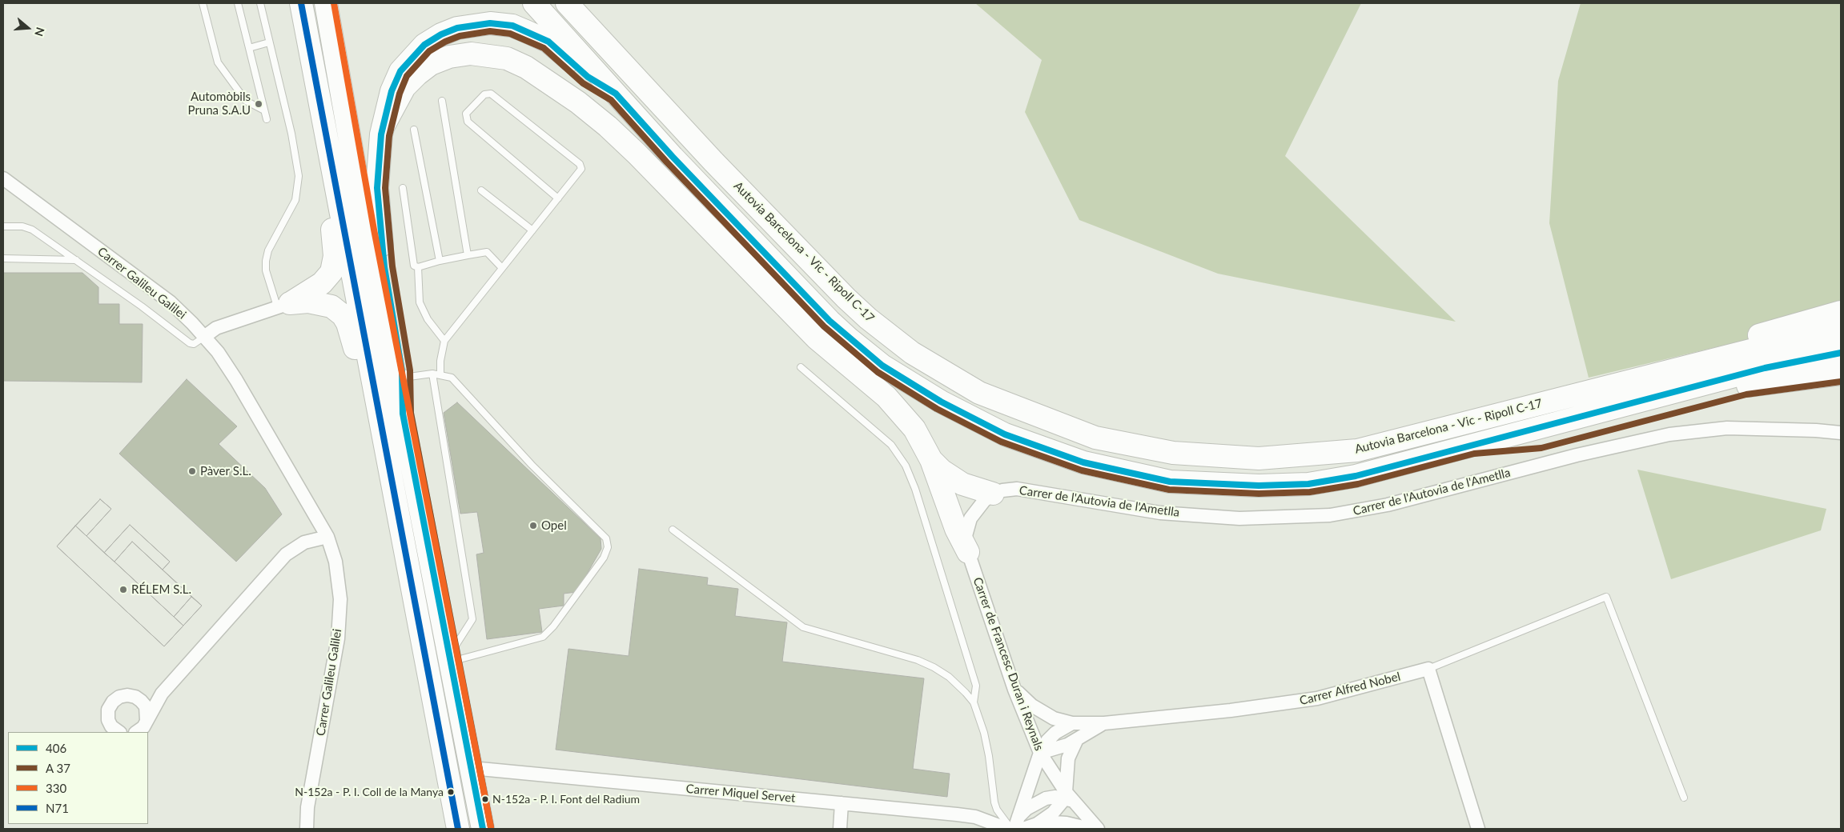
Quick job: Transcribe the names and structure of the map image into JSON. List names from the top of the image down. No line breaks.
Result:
{"streets":{"highway":["Autovia Barcelona - Vic - Ripoll C-17"],"street":["Carrer Galileu Galilei","Carrer de l'Autovia de l'Ametlla","Carrer de Francesc Duran i Reynals","Carrer Alfred Nobel","Carrer Miquel Servet"]},"crossings":[["Carrer de Francesc Duran i Reynals","Carrer Alfred Nobel"]],"places":["Automòbils Pruna S.A.U","Pàver S.L.","Opel","RÉLEM S.L.","N-152a - P. I. Coll de la Manya","N-152a - P. I. Font del Radium"],"lines":["transit line 330","transit line N71","transit line 406"],"legend":["406","A 37","330","N71"],"north":"right"}
